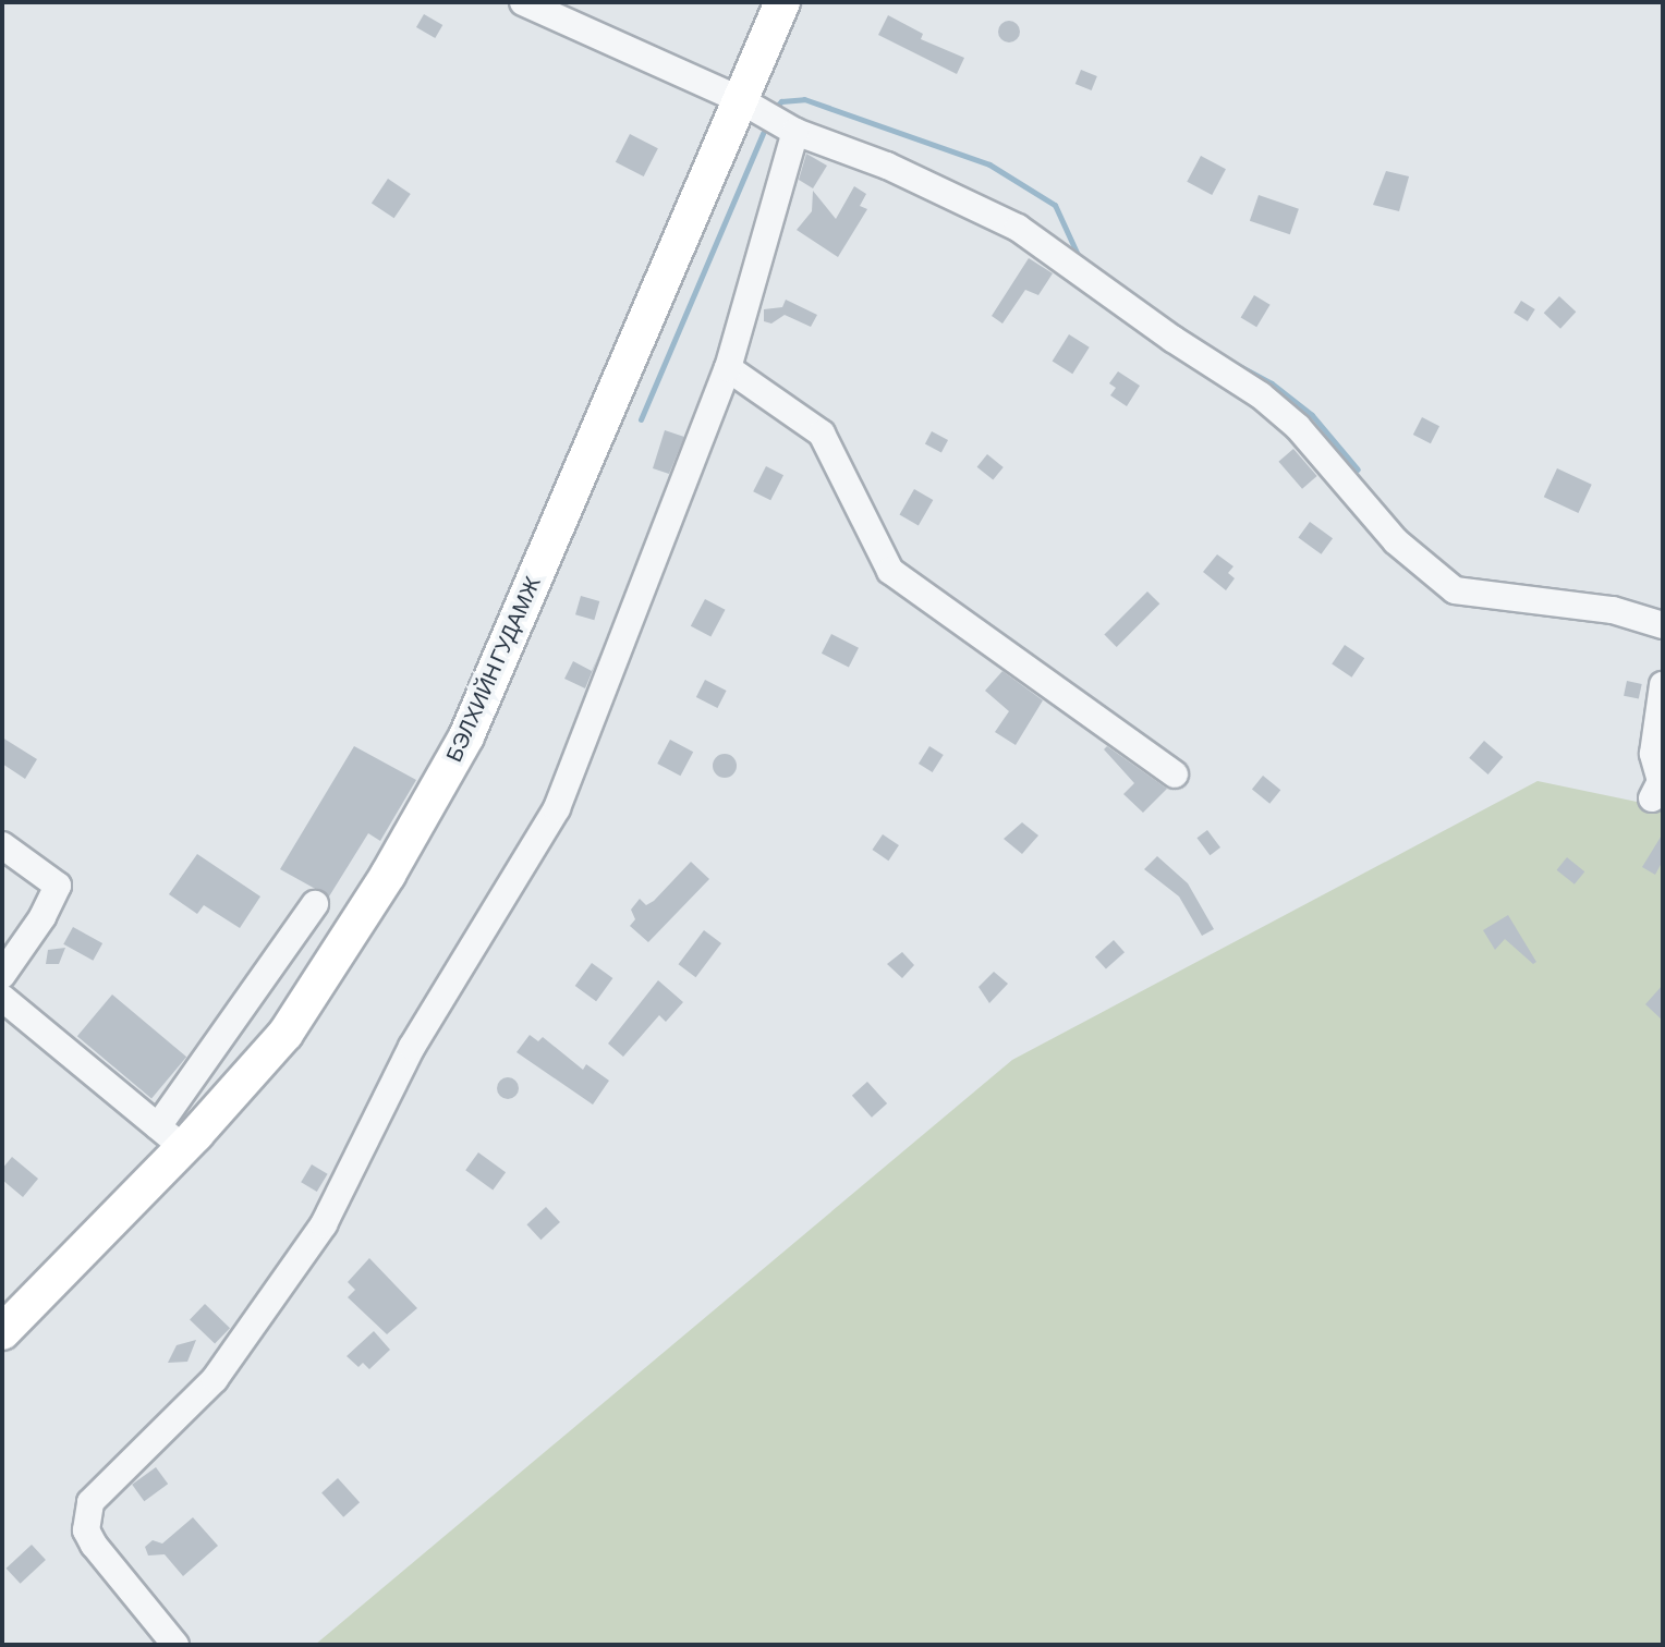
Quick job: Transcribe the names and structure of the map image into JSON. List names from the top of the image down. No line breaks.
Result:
{"streets":{"main road":["БЭЛХИЙН ГУДАМЖ"]}}
